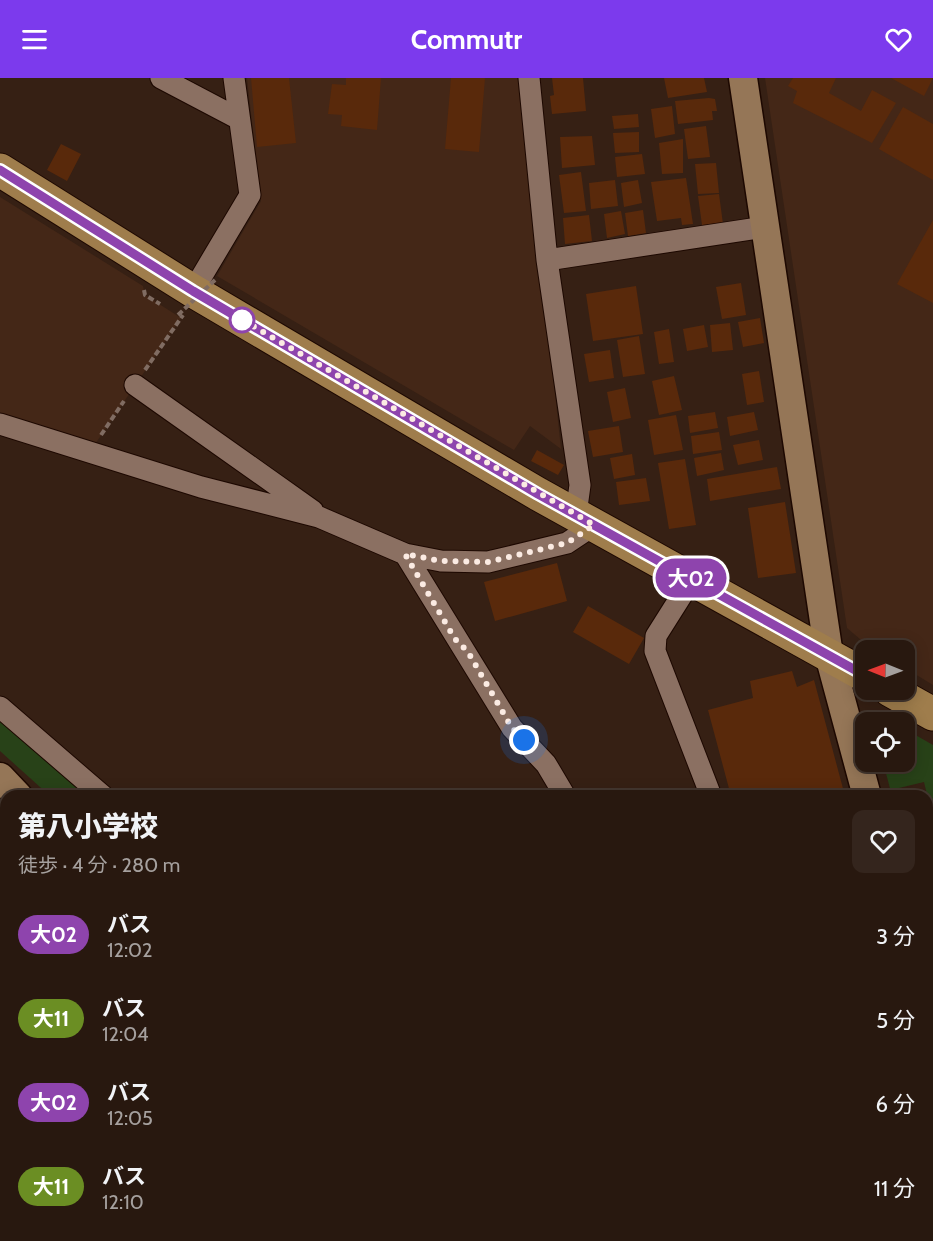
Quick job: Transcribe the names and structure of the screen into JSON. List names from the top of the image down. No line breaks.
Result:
{"lines":["bus line 大02"],"north":"left","page":{"header":"Commutr","on_map":"大02","heading":["第八小学校","徒歩 · 4 分 · 280 m"],"list":[{"mark":"大02","name":"バス","note":"12:02","value":"3 分"},{"mark":"大11","name":"バス","note":"12:04","value":"5 分"},{"mark":"大02","name":"バス","note":"12:05","value":"6 分"},{"mark":"大11","name":"バス","note":"12:10","value":"11 分"}]}}
